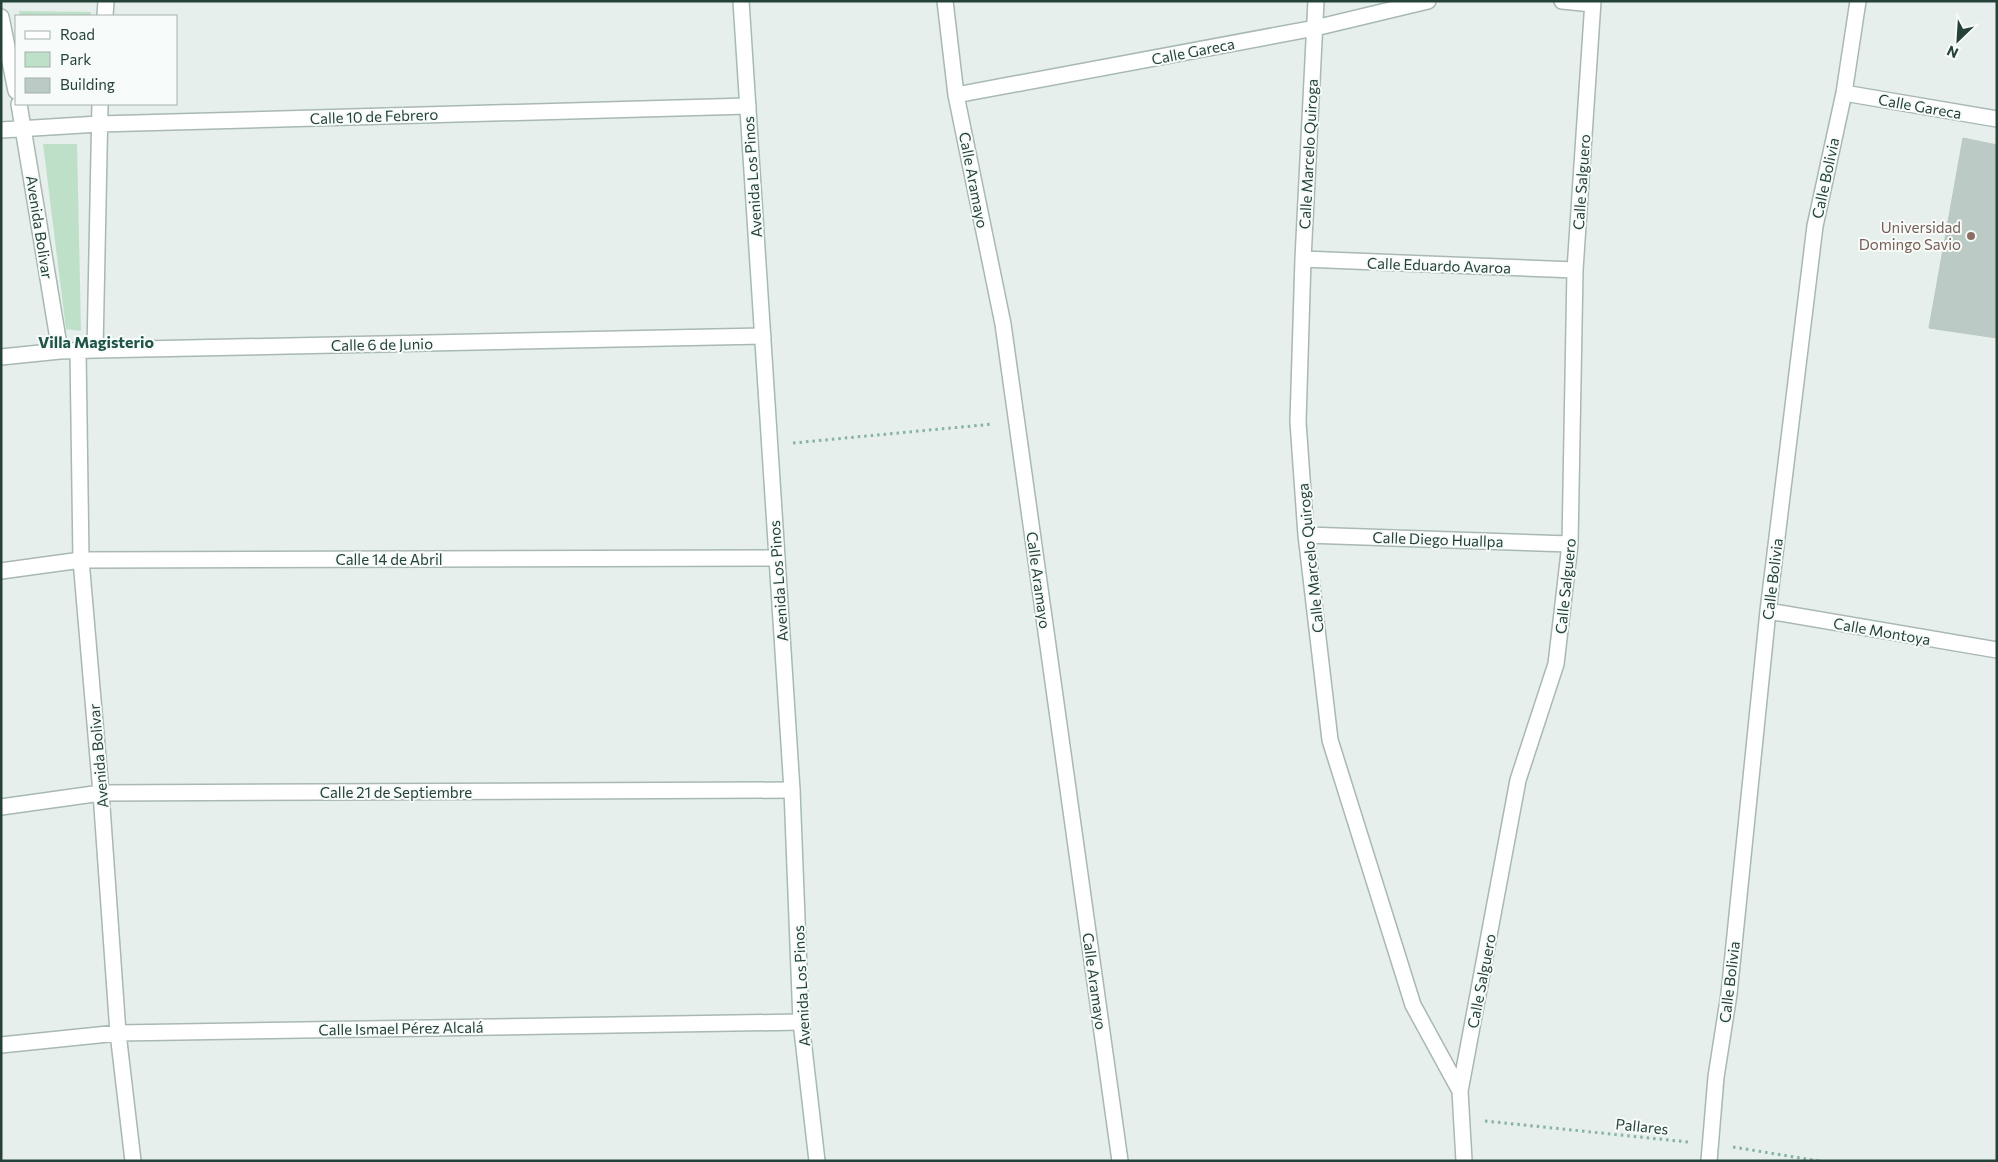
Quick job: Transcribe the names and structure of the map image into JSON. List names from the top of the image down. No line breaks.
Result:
{"streets":{"street":["Calle Gareca","Calle 10 de Febrero","Calle Marcelo Quiroga","Avenida Los Pinos","Calle Bolivia","Calle Aramayo","Calle Salguero","Avenida Bolivar","Calle Eduardo Avaroa","Calle 6 de Junio","Calle Diego Huallpa","Calle 14 de Abril","Calle Montoya","Calle 21 de Septiembre","Calle Ismael Pérez Alcalá"],"path":["Pallares"]},"crossings":[["Calle Gareca","Calle Marcelo Quiroga"],["Calle Gareca","Calle Bolivia"],["Calle Gareca","Calle Aramayo"],["Calle 10 de Febrero","Avenida Los Pinos"],["Calle 10 de Febrero","Avenida Bolivar"],["Calle Marcelo Quiroga","Calle Salguero"],["Calle Marcelo Quiroga","Calle Eduardo Avaroa"],["Calle Marcelo Quiroga","Calle Diego Huallpa"],["Avenida Los Pinos","Calle 6 de Junio"],["Avenida Los Pinos","Calle 14 de Abril"],["Avenida Los Pinos","Calle 21 de Septiembre"],["Avenida Los Pinos","Calle Ismael Pérez Alcalá"],["Calle Bolivia","Calle Montoya"],["Calle Bolivia","Pallares"],["Calle Salguero","Calle Eduardo Avaroa"],["Calle Salguero","Calle Diego Huallpa"],["Calle Salguero","Pallares"],["Avenida Bolivar","Calle 6 de Junio"],["Avenida Bolivar","Calle 14 de Abril"],["Avenida Bolivar","Calle 21 de Septiembre"],["Avenida Bolivar","Calle Ismael Pérez Alcalá"]],"districts":["Villa Magisterio"],"places":["Universidad Domingo Savio"],"legend":["Road","Park","Building"],"north":"bottom left"}
